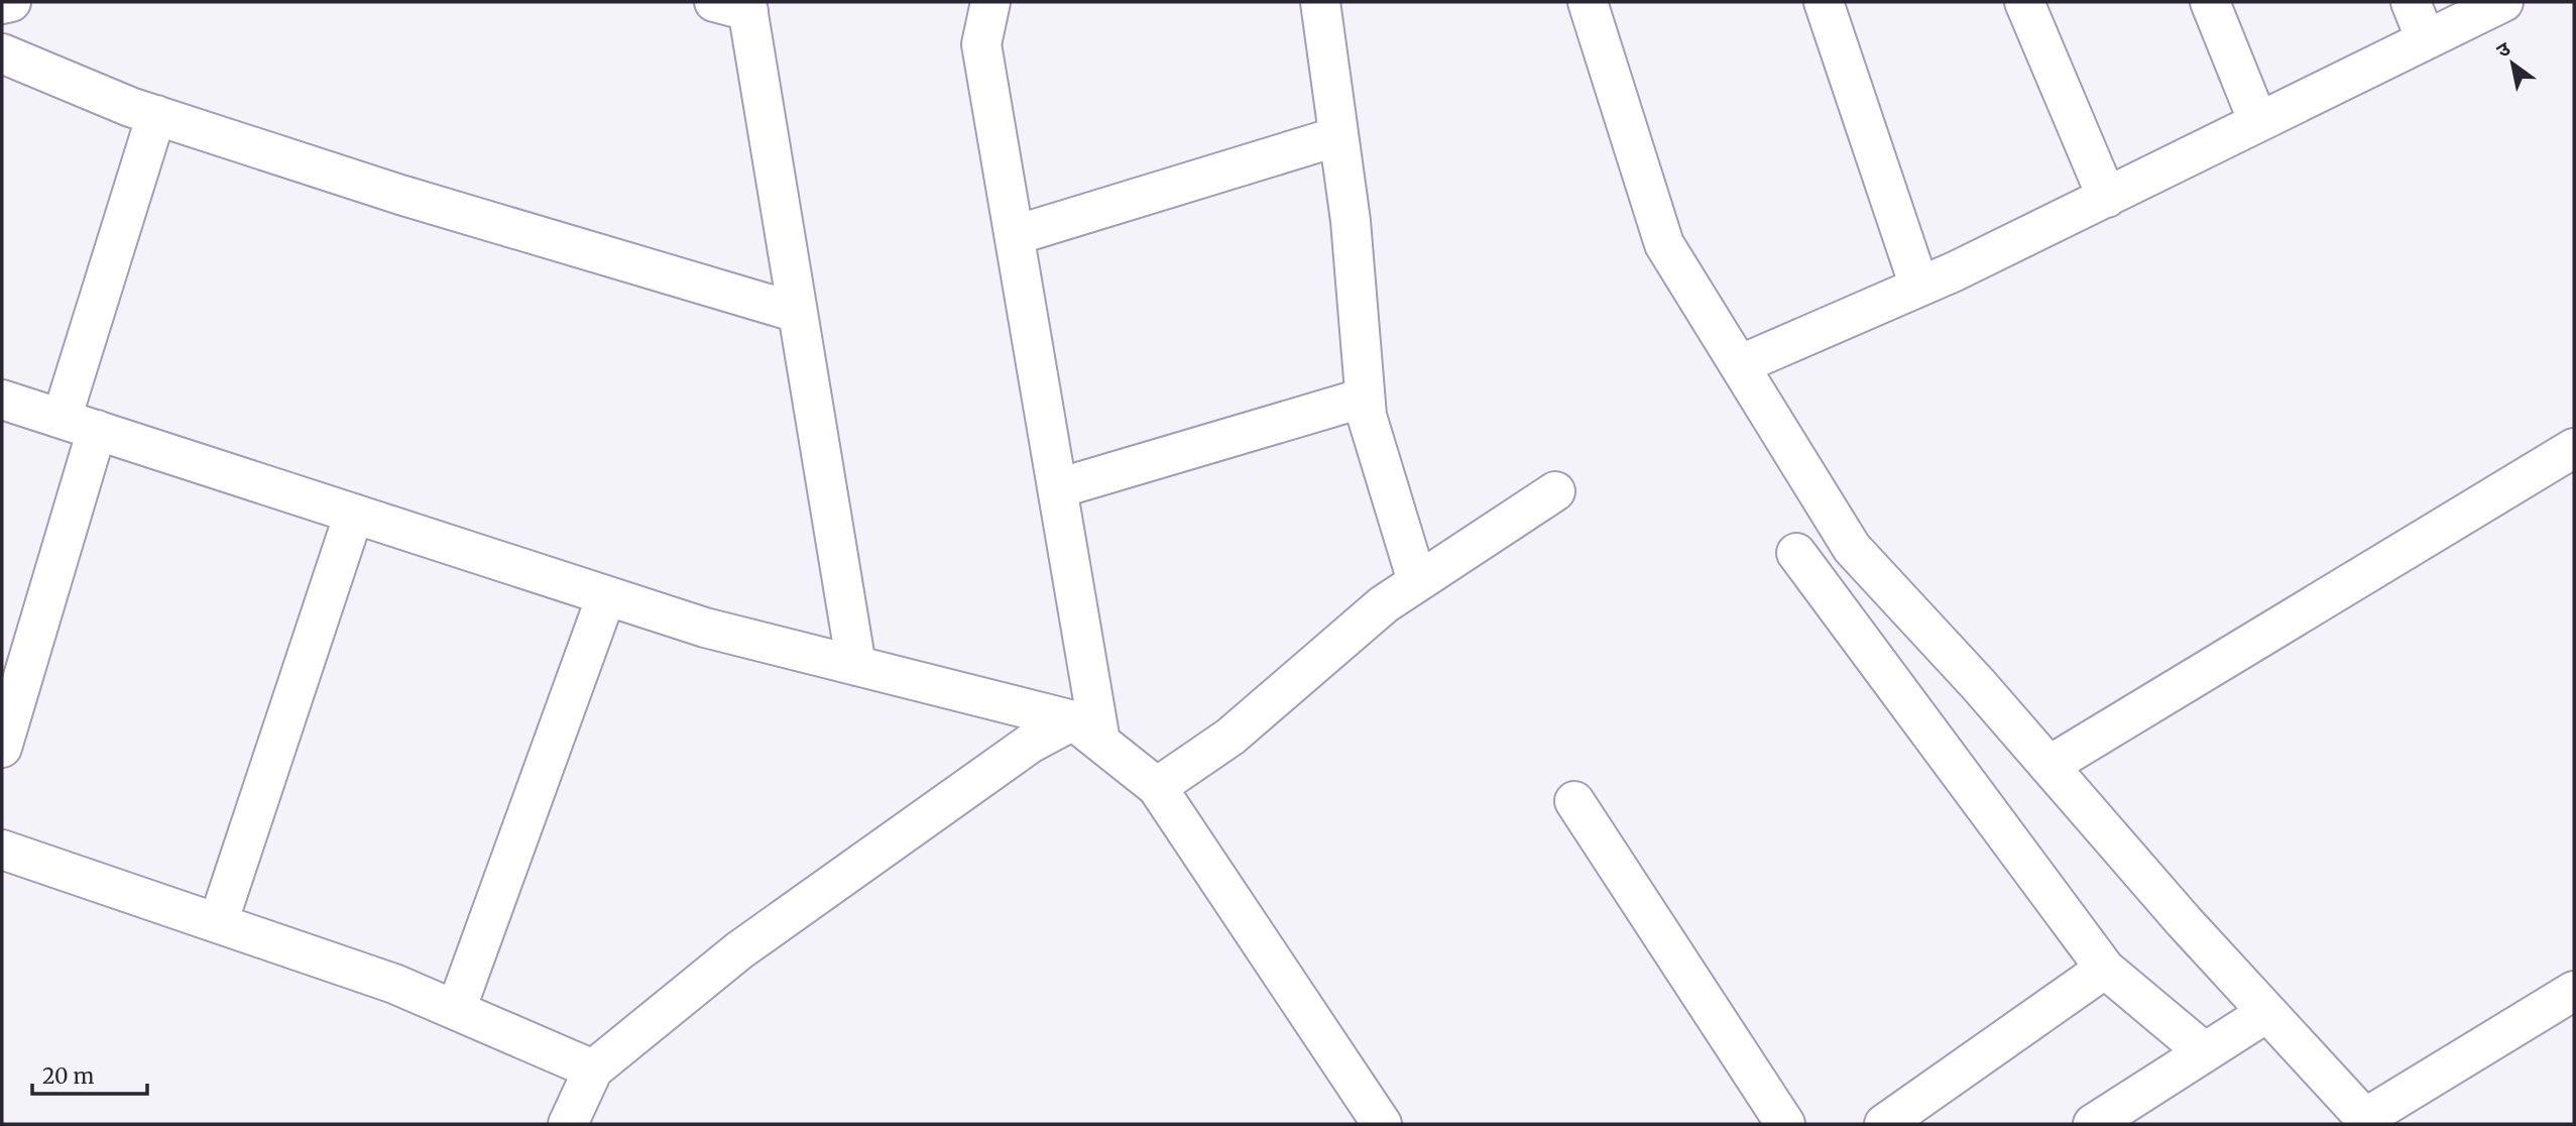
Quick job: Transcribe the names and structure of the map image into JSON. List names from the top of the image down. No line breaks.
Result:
{"scale_bar":"20 m","north":"top left"}
